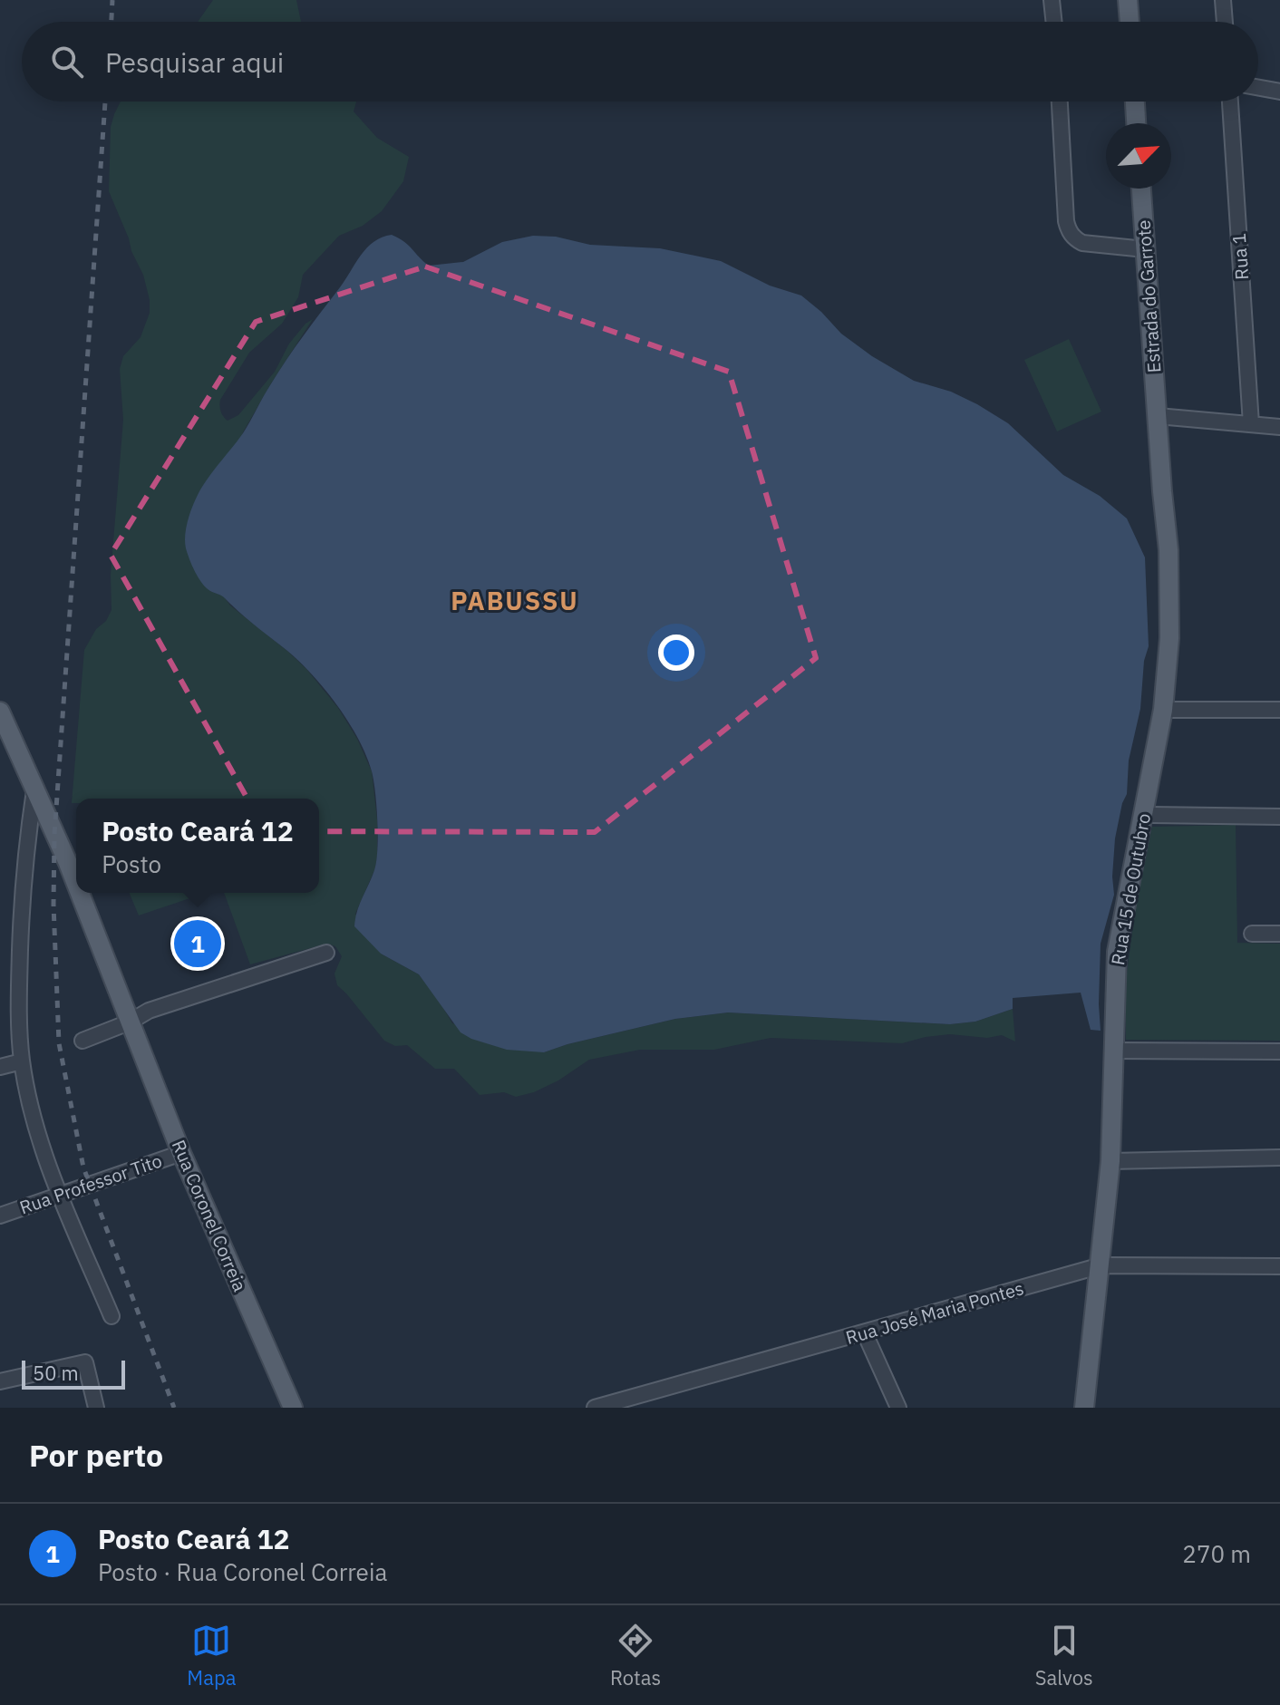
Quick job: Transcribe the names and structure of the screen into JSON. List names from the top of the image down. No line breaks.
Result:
{"streets":{"main road":["Estrada do Garrote","Rua 15 de Outubro","Rua Coronel Correia"],"street":["Rua 1","Rua Professor Tito","Rua José Maria Pontes"]},"crossings":[["Estrada do Garrote","Rua 15 de Outubro"],["Rua 15 de Outubro","Rua José Maria Pontes"],["Rua Professor Tito","Rua Coronel Correia"]],"districts":["PABUSSU"],"scale_bar":"50 m","north":"top right","page":{"search":"Pesquisar aqui","popup":["Posto Ceará 12","Posto"],"pins":"1","scale":"50 m","heading":"Por perto","list":[{"mark":"1","name":"Posto Ceará 12","note":"Posto · Rua Coronel Correia","value":"270 m"}],"nav":["Mapa","Rotas","Salvos"]}}
